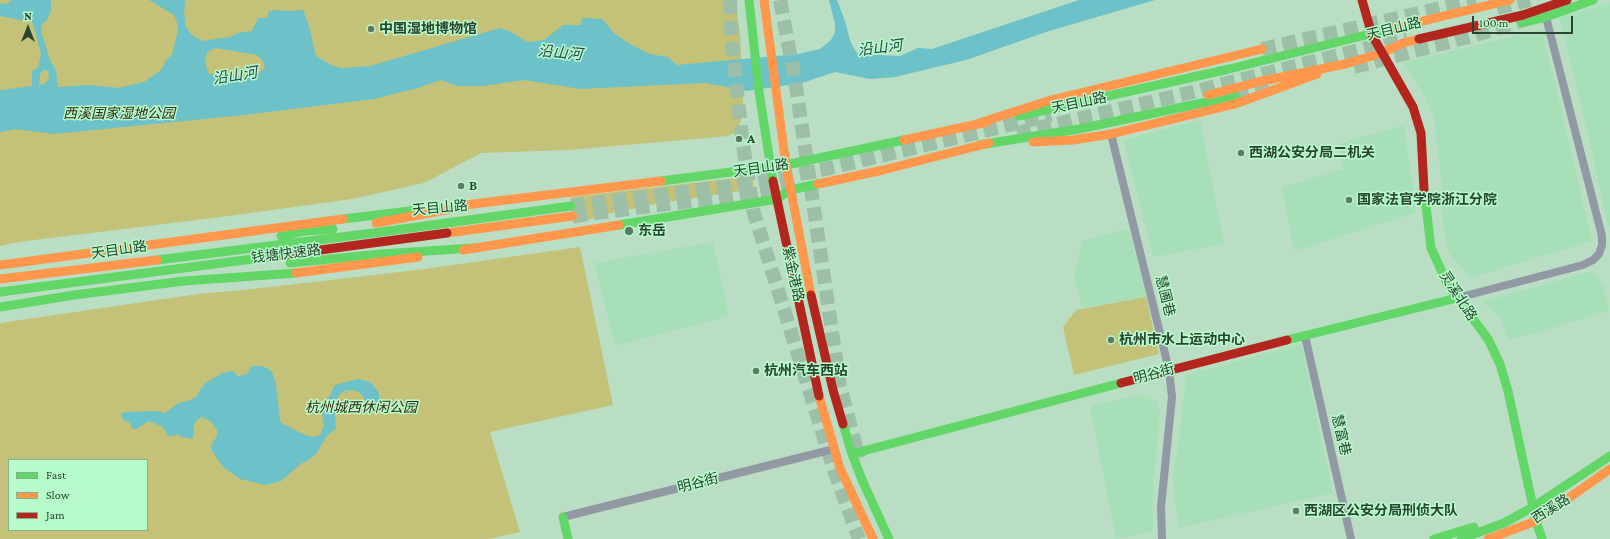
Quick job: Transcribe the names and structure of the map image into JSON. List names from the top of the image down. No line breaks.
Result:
{"streets":{"main road":["天目山路","钱塘快速路","紫金港路","灵溪北路","明谷街","西溪路"],"street":["慧圃巷","慧富巷"]},"crossings":[["天目山路","紫金港路"],["天目山路","慧圃巷"],["天目山路","灵溪北路"],["紫金港路","明谷街"],["慧圃巷","明谷街"],["灵溪北路","明谷街"],["灵溪北路","西溪路"],["明谷街","慧富巷"]],"water":["沿山河"],"parks":["西溪国家湿地公园","杭州城西休闲公园"],"places":["中国湿地博物馆","A","西湖公安分局二机关","B","国家法官学院浙江分院","东岳","杭州市水上运动中心","杭州汽车西站","西湖区公安分局刑侦大队"],"legend":["Fast","Slow","Jam"],"scale_bar":"100 m","north":"top"}
